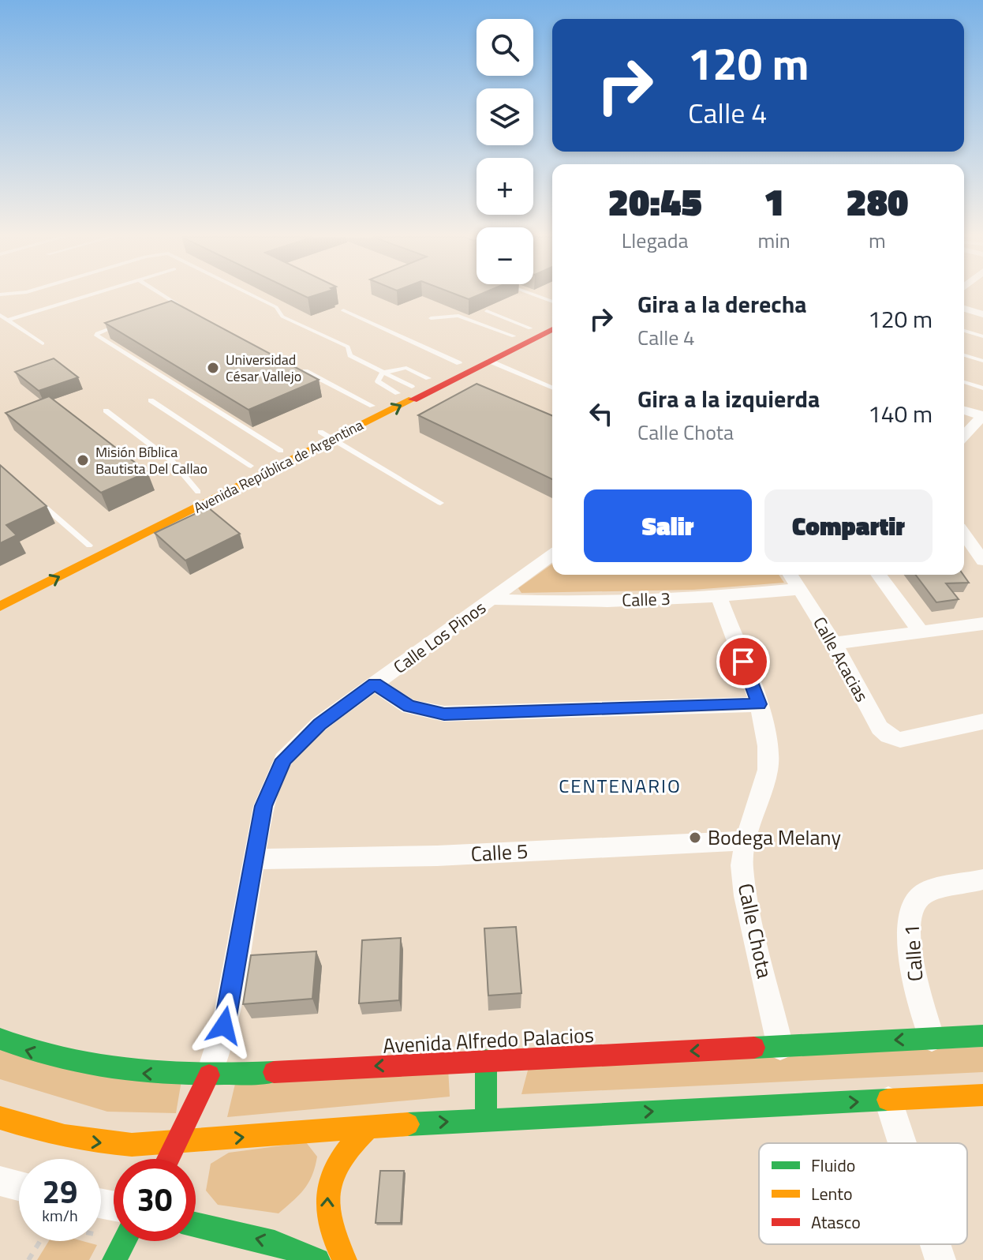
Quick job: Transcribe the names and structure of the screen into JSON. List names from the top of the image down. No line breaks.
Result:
{"streets":{"main road":["Avenida República de Argentina","Avenida Alfredo Palacios"],"street":["Calle 3","Calle Los Pinos","Calle Acacias","Calle 5","Calle Chota","Calle 1"]},"crossings":[["Calle 3","Calle Los Pinos"],["Calle 3","Calle Acacias"],["Calle 3","Calle Chota"],["Calle Los Pinos","Calle 5"],["Calle Los Pinos","Avenida Alfredo Palacios"],["Calle 5","Calle Chota"],["Calle Chota","Avenida Alfredo Palacios"],["Calle 1","Avenida Alfredo Palacios"]],"districts":["CENTENARIO"],"places":["Universidad César Vallejo","Misión Bíblica Bautista Del Callao","Bodega Melany"],"legend":["Fluido","Lento","Atasco"],"page":{"map_buttons":["+","−"],"turn":["120 m","Calle 4"],"eta":["20:45","Llegada","1","min","280","m"],"list":[{"name":"Gira a la derecha","note":"Calle 4","value":"120 m"},{"name":"Gira a la izquierda","note":"Calle Chota","value":"140 m"}],"buttons":["Salir","Compartir"],"speed":"29 km/h","limit":"30"}}
